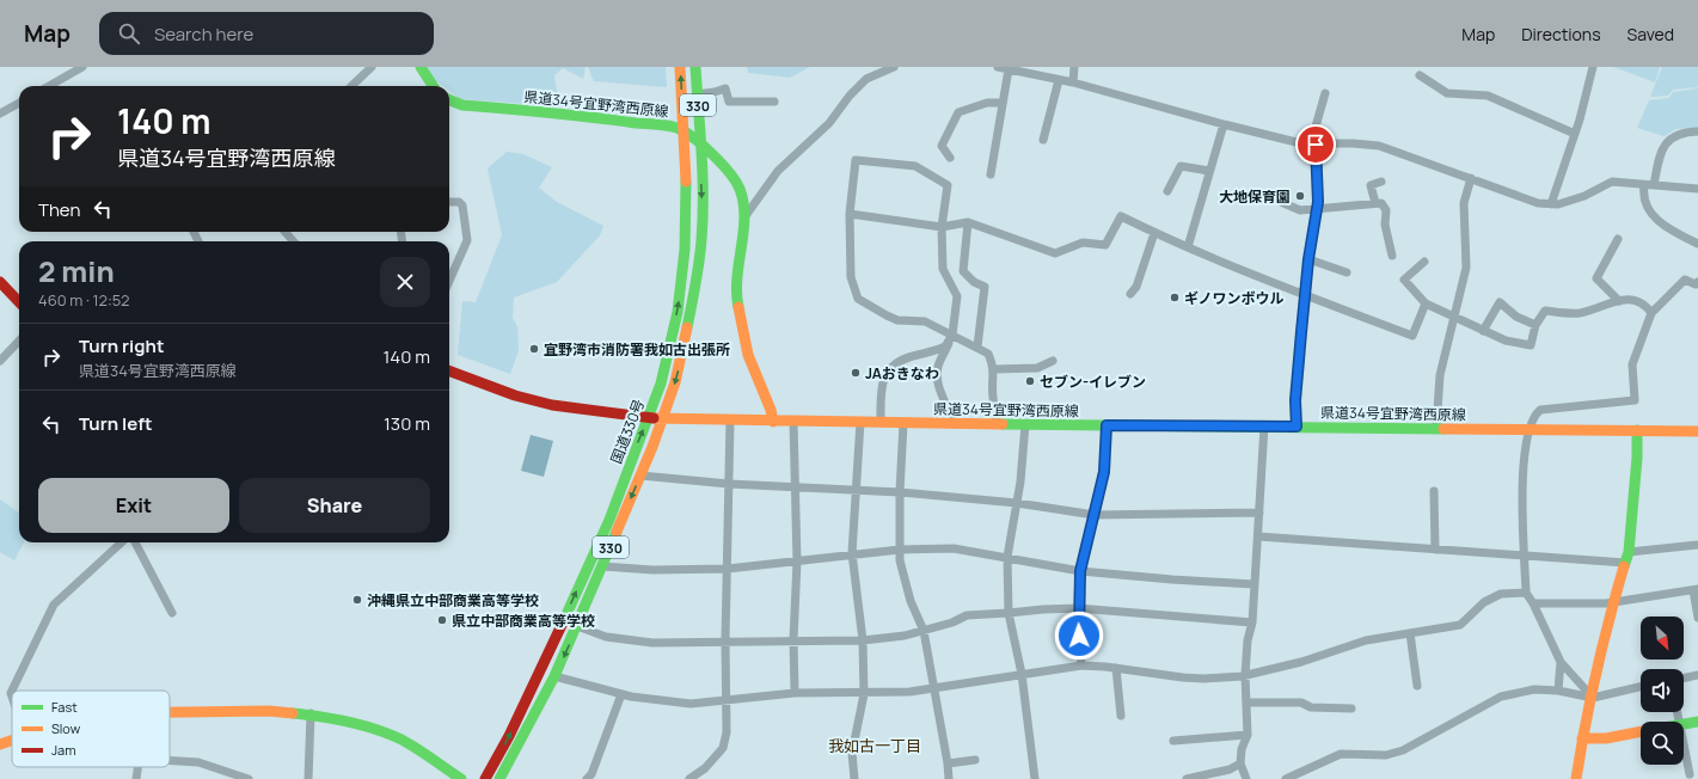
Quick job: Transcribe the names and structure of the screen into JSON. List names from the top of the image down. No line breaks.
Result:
{"streets":{"main road":["県道34号宜野湾西原線","330","国道330号"]},"crossings":[["県道34号宜野湾西原線","国道330号"]],"districts":["我如古一丁目"],"places":["大地保育園","ギノワンボウル","宜野湾市消防署我如古出張所","JAおきなわ","セブン-イレブン","沖縄県立中部商業高等学校","県立中部商業高等学校"],"legend":["Fast","Slow","Jam"],"north":"bottom right","page":{"header":"Map","search":"Search here","nav":["Map","Directions","Saved"],"turn":["140 m","県道34号宜野湾西原線"],"then":"Then","heading":["2 min","460 m · 12:52"],"list":[{"name":"Turn right","note":"県道34号宜野湾西原線","value":"140 m"},{"name":"Turn left","value":"130 m"}],"buttons":["Exit","Share"]}}
